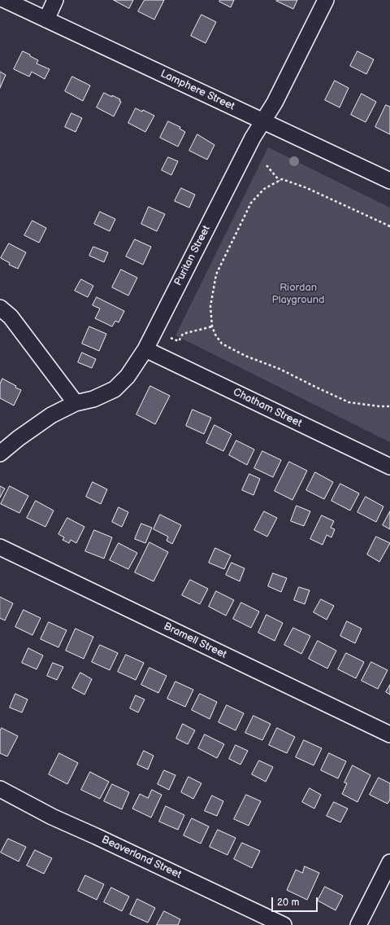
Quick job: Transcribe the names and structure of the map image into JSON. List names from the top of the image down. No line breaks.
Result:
{"streets":{"street":["Lamphere Street","Puritan Street","Chatham Street","Bramell Street","Beaverland Street"]},"crossings":[["Lamphere Street","Puritan Street"],["Puritan Street","Chatham Street"]],"parks":["Riordan Playground"],"scale_bar":"20 m"}
